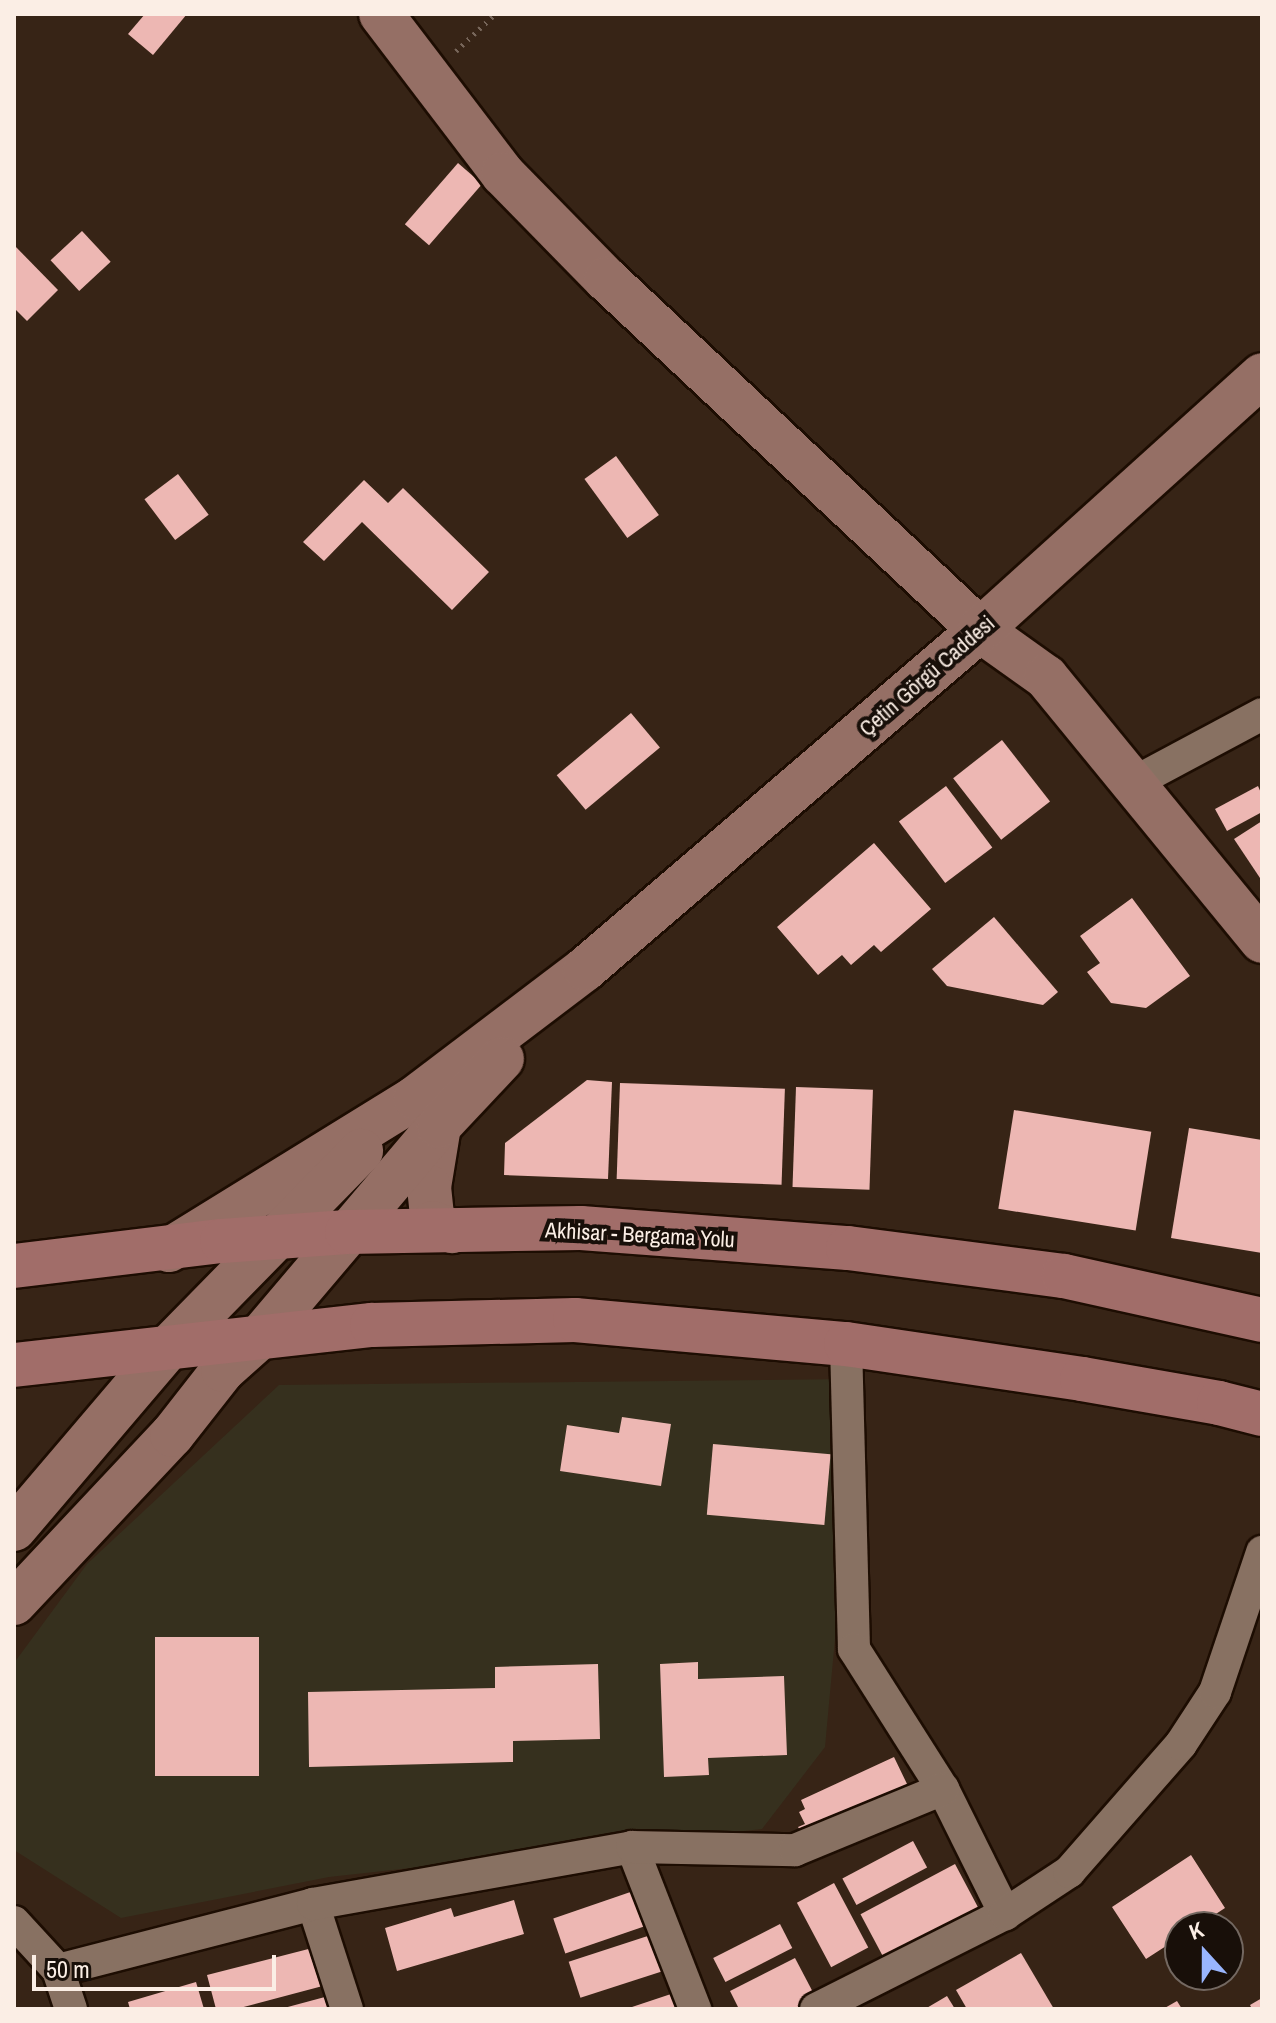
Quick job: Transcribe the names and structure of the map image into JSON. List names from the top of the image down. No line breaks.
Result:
{"streets":{"main road":["Çetin Görgü Caddesi","Akhisar - Bergama Yolu"]},"scale_bar":"50 m","north":"top"}
